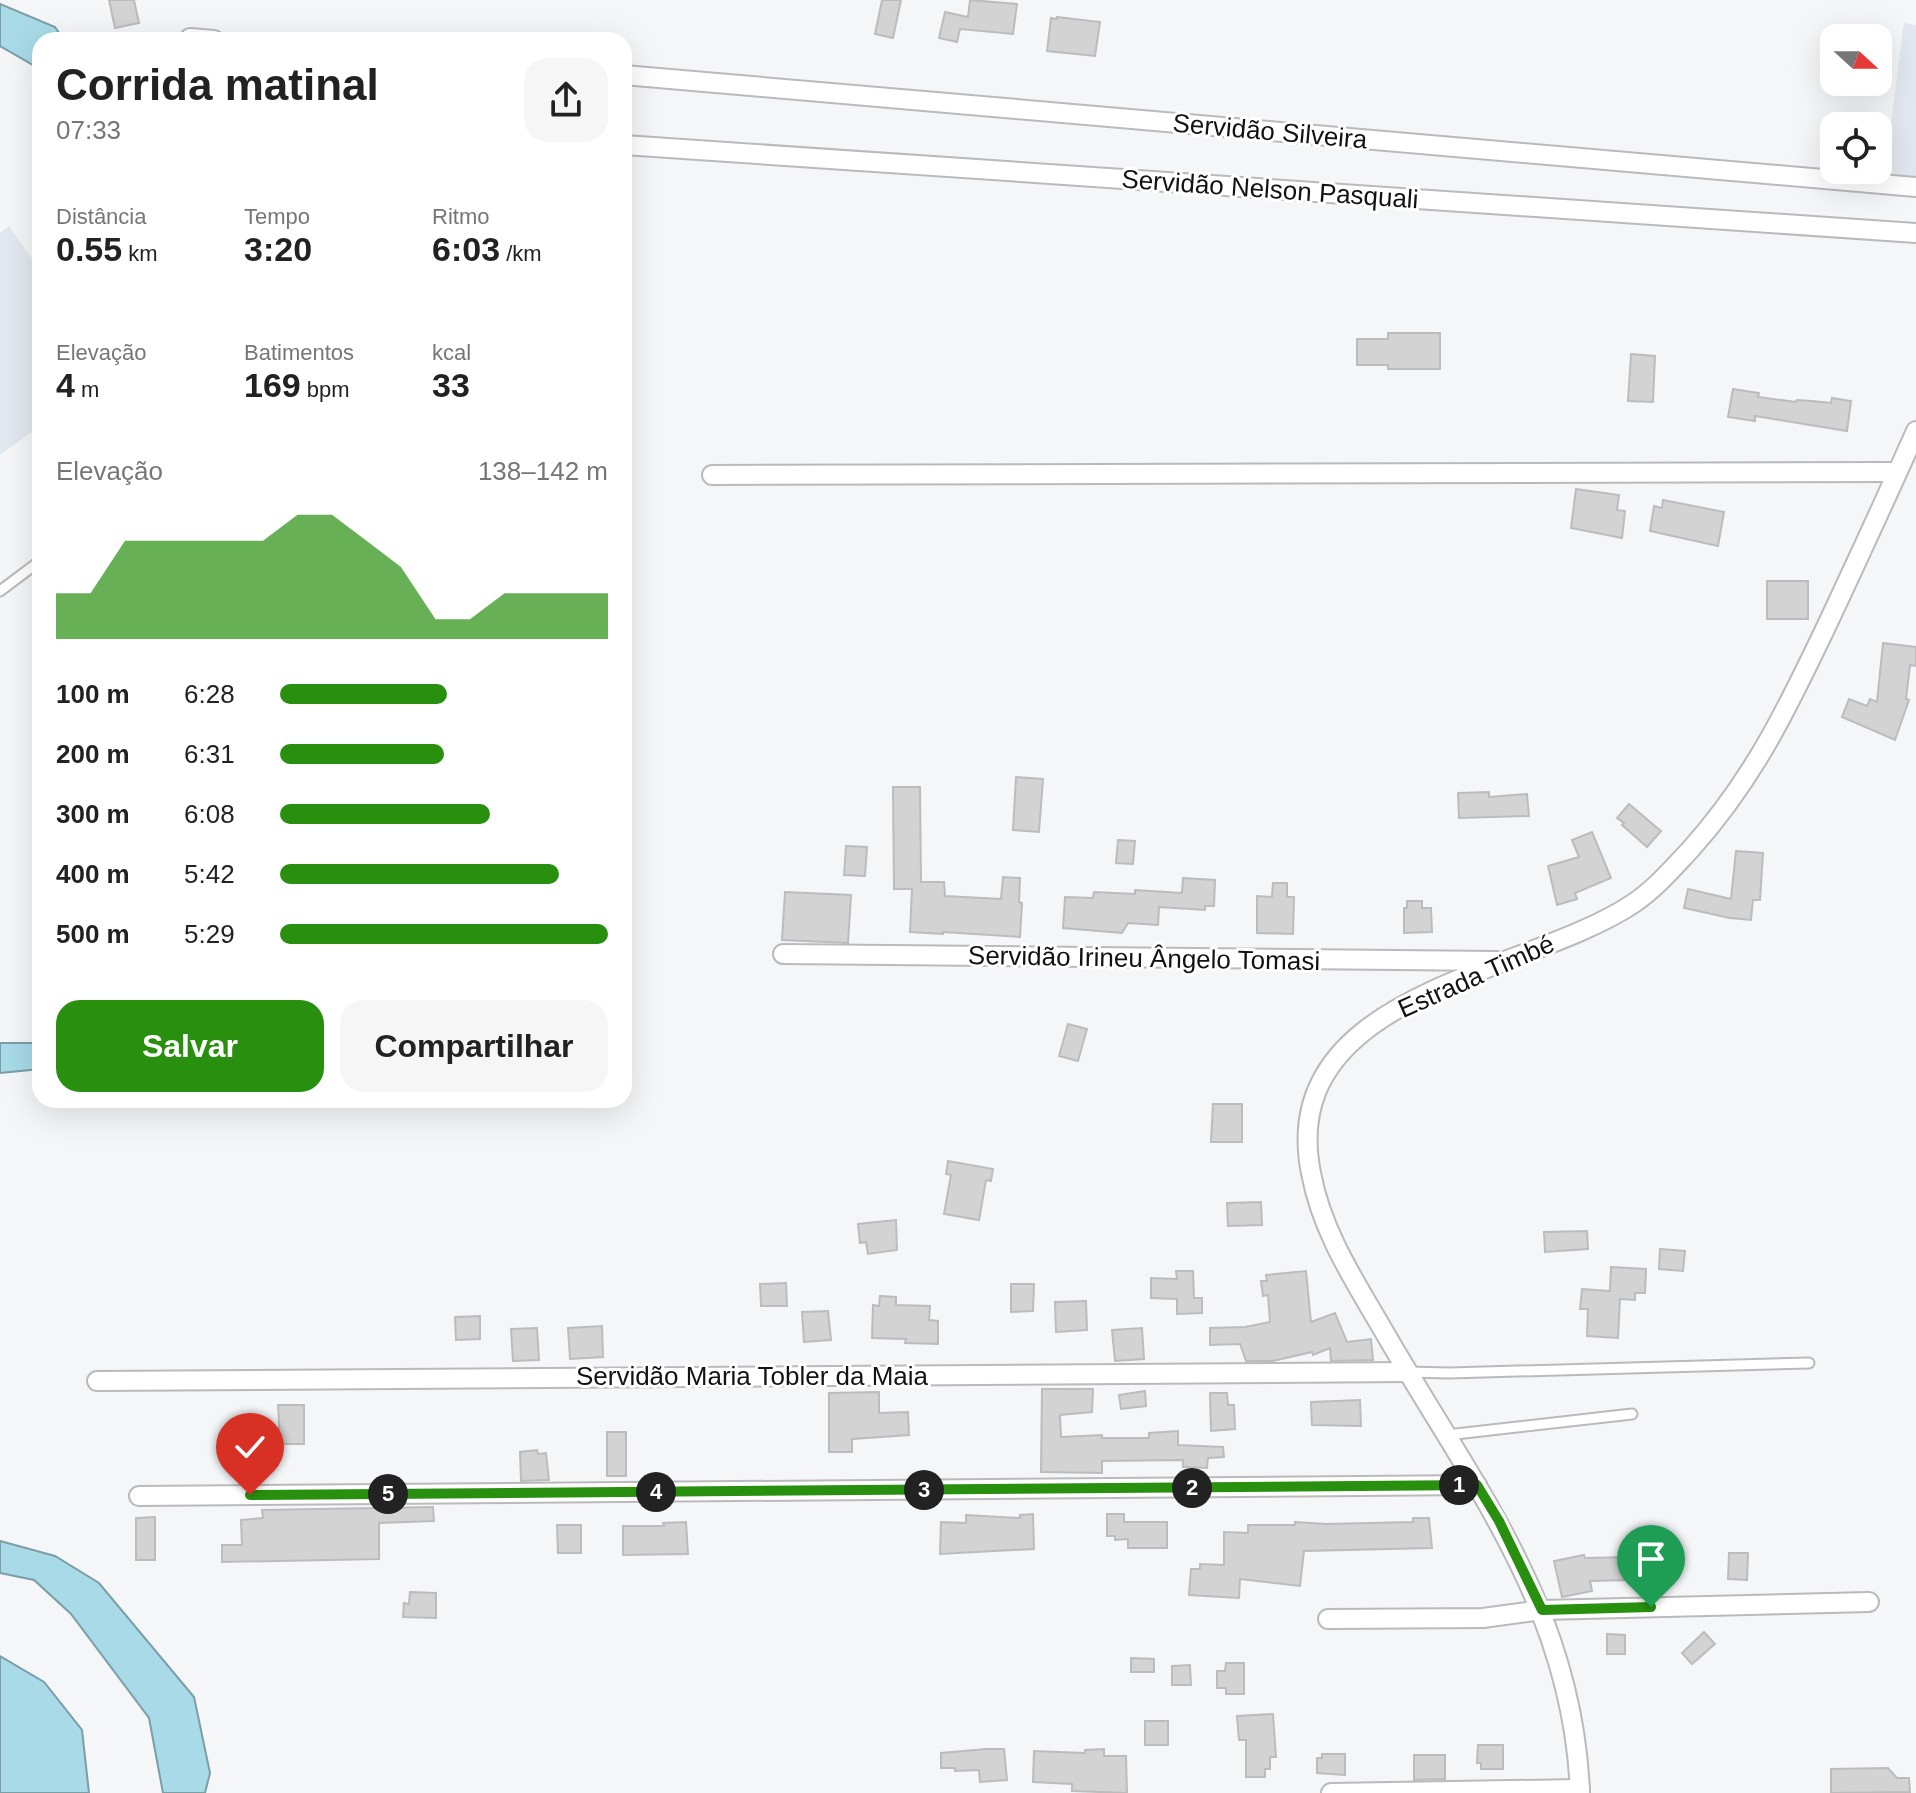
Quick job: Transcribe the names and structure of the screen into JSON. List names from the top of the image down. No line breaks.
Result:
{"streets":{"street":["Servidão Silveira","Servidão Nelson Pasquali","Servidão Irineu Ângelo Tomasi","Estrada Timbé","Servidão Maria Tobler da Maia"]},"crossings":[["Servidão Irineu Ângelo Tomasi","Estrada Timbé"],["Estrada Timbé","Servidão Maria Tobler da Maia"]],"north":"right","page":{"heading":["Corrida matinal","07:33"],"stats":[["Distância","0.55 km"],["Tempo","3:20"],["Ritmo","6:03 /km"],["Elevação","4 m"],["Batimentos","169 bpm"],["kcal","33"]],"chart":["Elevação","138–142 m"],"list":[{"name":"100 m","note":"6:28"},{"name":"200 m","note":"6:31"},{"name":"300 m","note":"6:08"},{"name":"400 m","note":"5:42"},{"name":"500 m","note":"5:29"}],"buttons":["Salvar","Compartilhar"],"pins":["1","2","3","4","5"]}}
